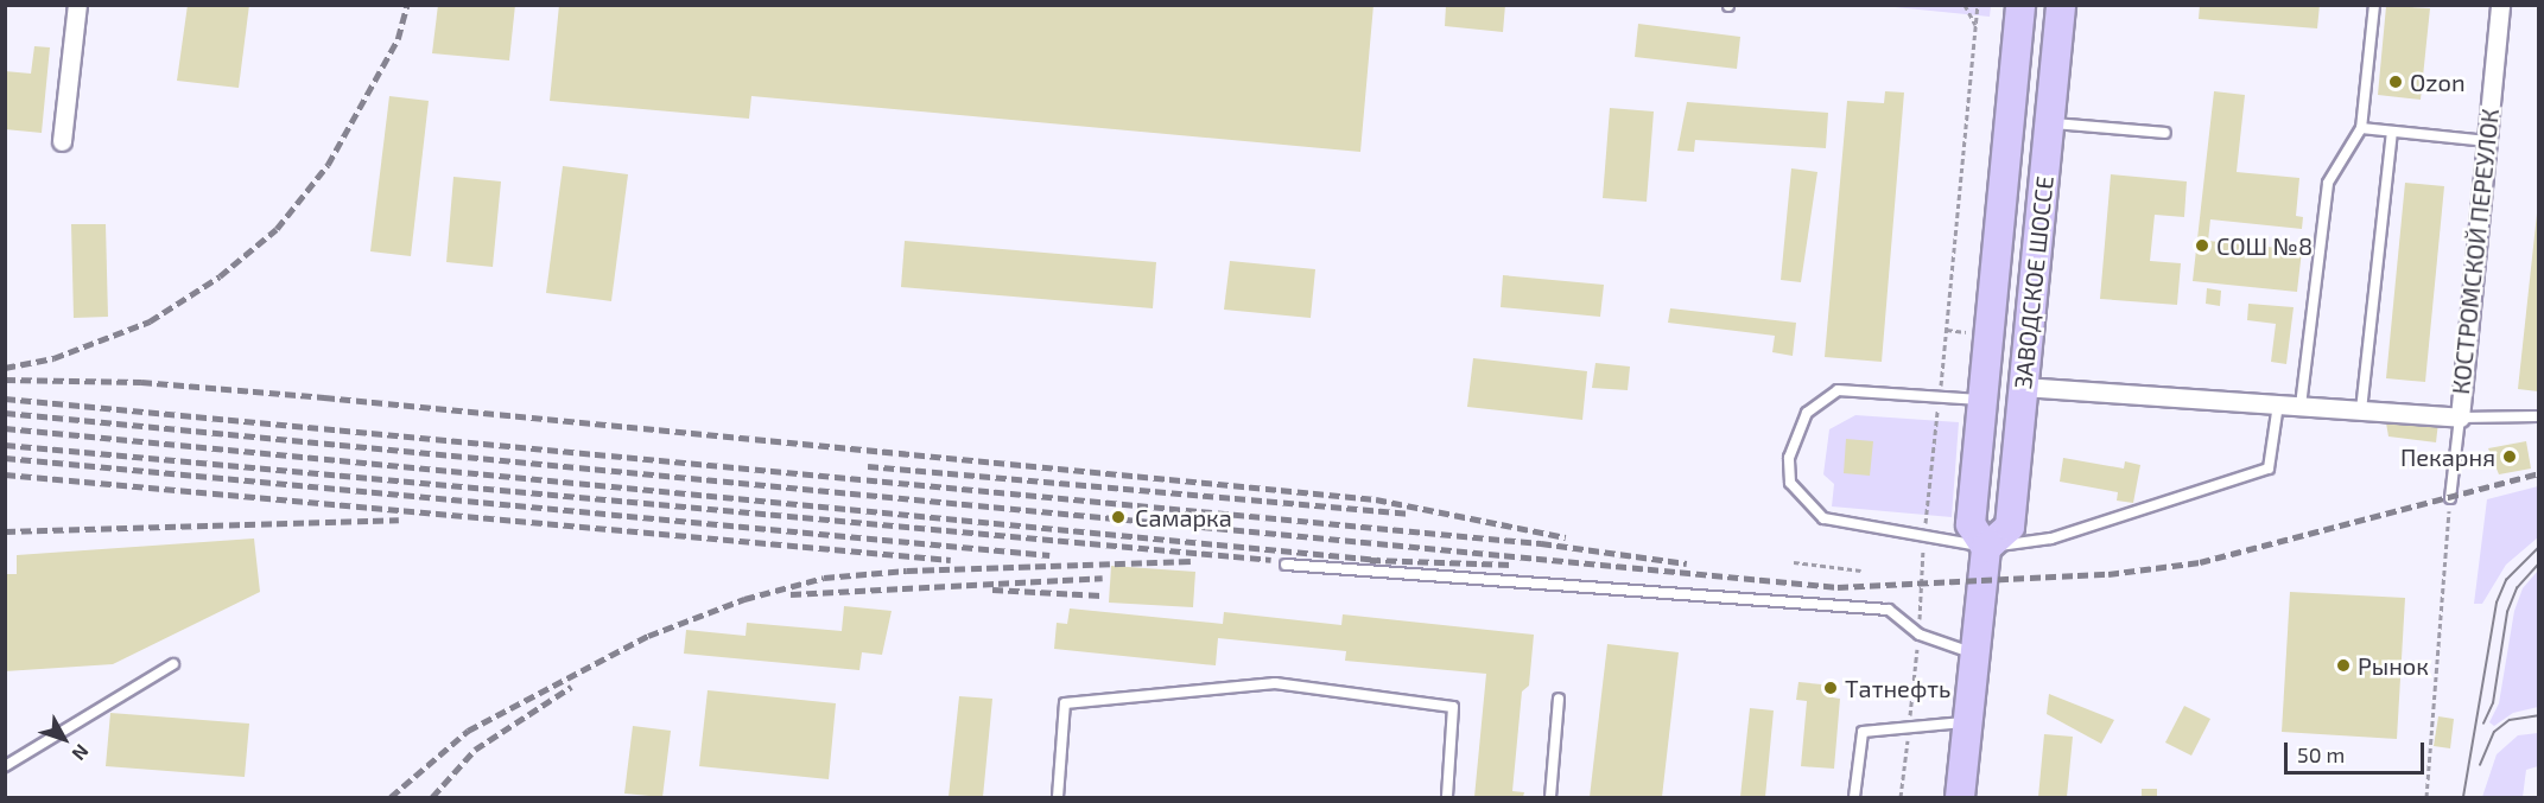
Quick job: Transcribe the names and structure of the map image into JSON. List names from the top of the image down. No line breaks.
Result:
{"streets":{"main road":["ЗАВОДСКОЕ ШОССЕ"],"street":["КОСТРОМСКОЙ ПЕРЕУЛОК"]},"places":["Ozon","СОШ №8","Пекарня","Самарка","Рынок","Татнефть"],"scale_bar":"50 m","north":"bottom right"}
